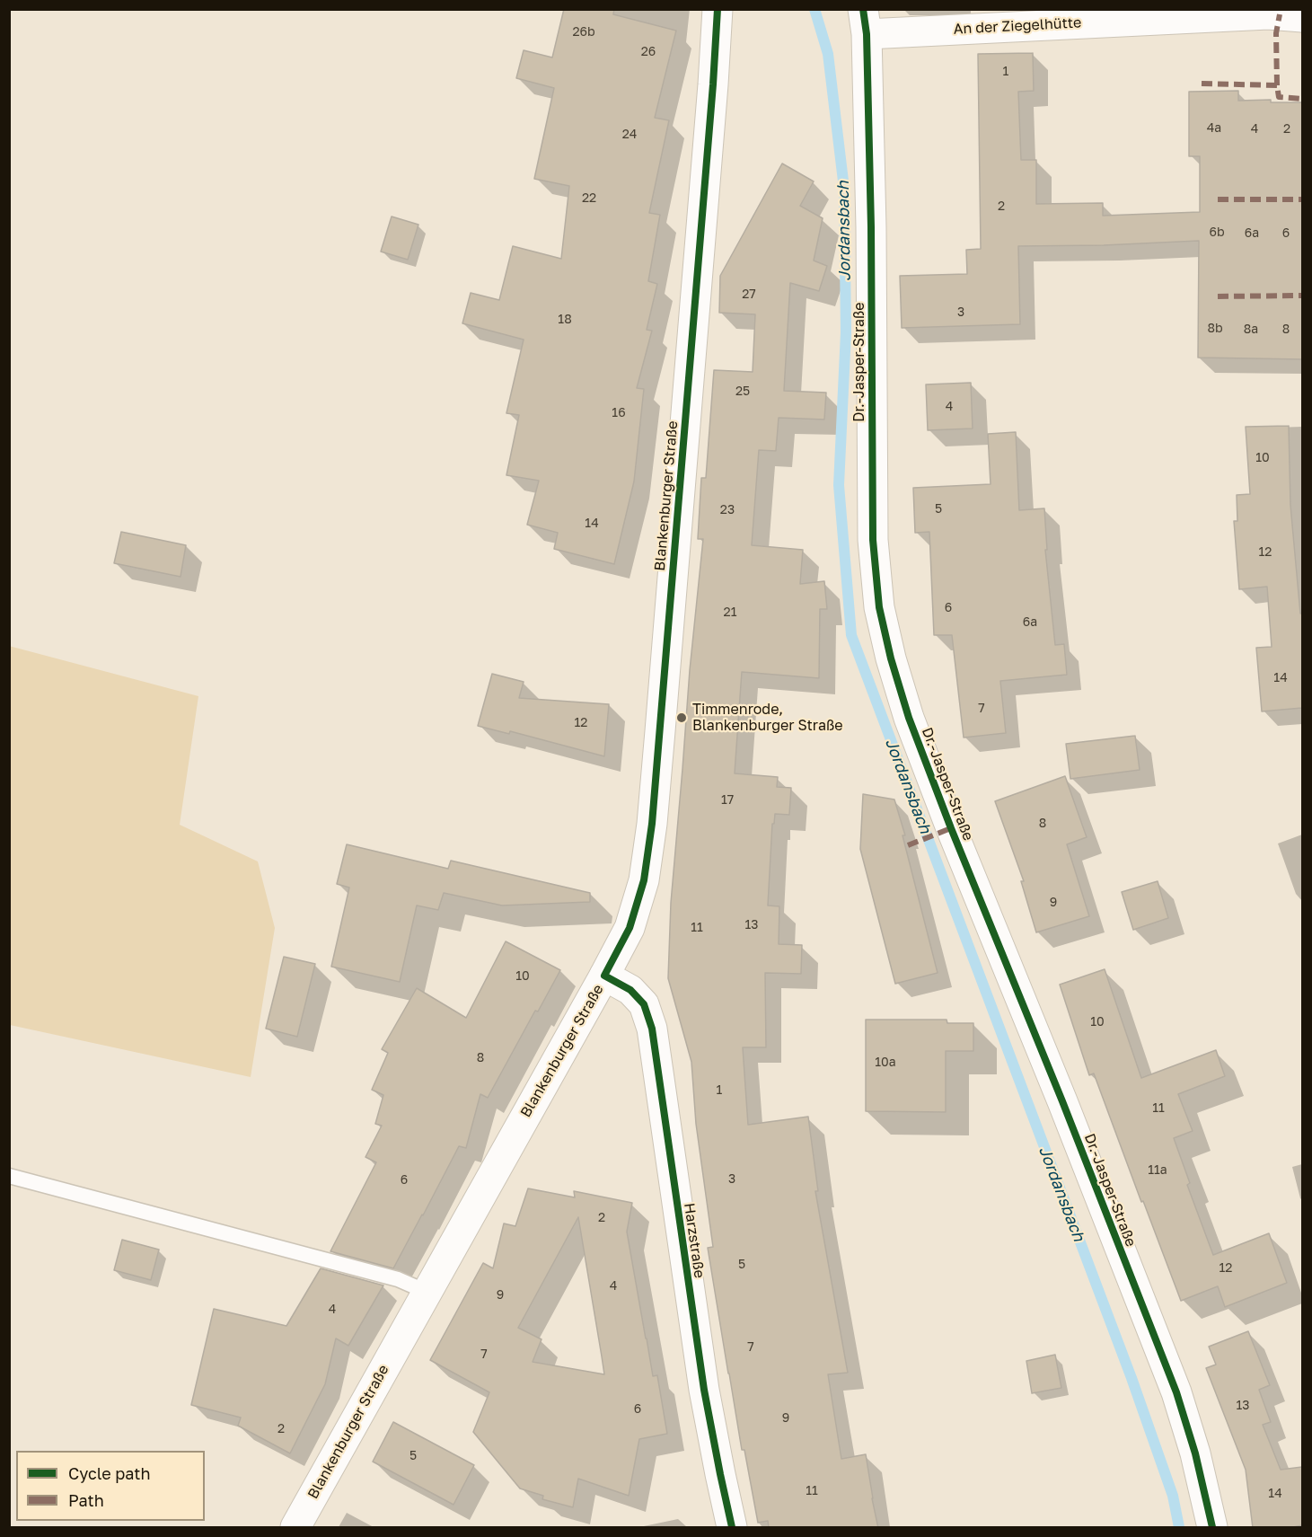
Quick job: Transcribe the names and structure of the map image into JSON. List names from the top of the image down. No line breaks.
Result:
{"streets":{"street":["An der Ziegelhütte","Dr.-Jasper-Straße","Blankenburger Straße","Harzstraße"]},"crossings":[["An der Ziegelhütte","Dr.-Jasper-Straße"],["Blankenburger Straße","Harzstraße"]],"water":["Jordansbach"],"places":["Timmenrode, Blankenburger Straße"],"house_numbers":["26b","26","1","4a","4","2","24","22","2","6b","6a","6","27","3","18","8b","8a","8","25","4","16","10","5","23","14","12","6","21","6a","14","7","12","17","8","9","13","11","10","10","8","10a","1","11","11a","3","6","2","5","12","4","9","4","7","7","13","6","9","2","5","11","14"],"legend":["Cycle path","Path"]}
